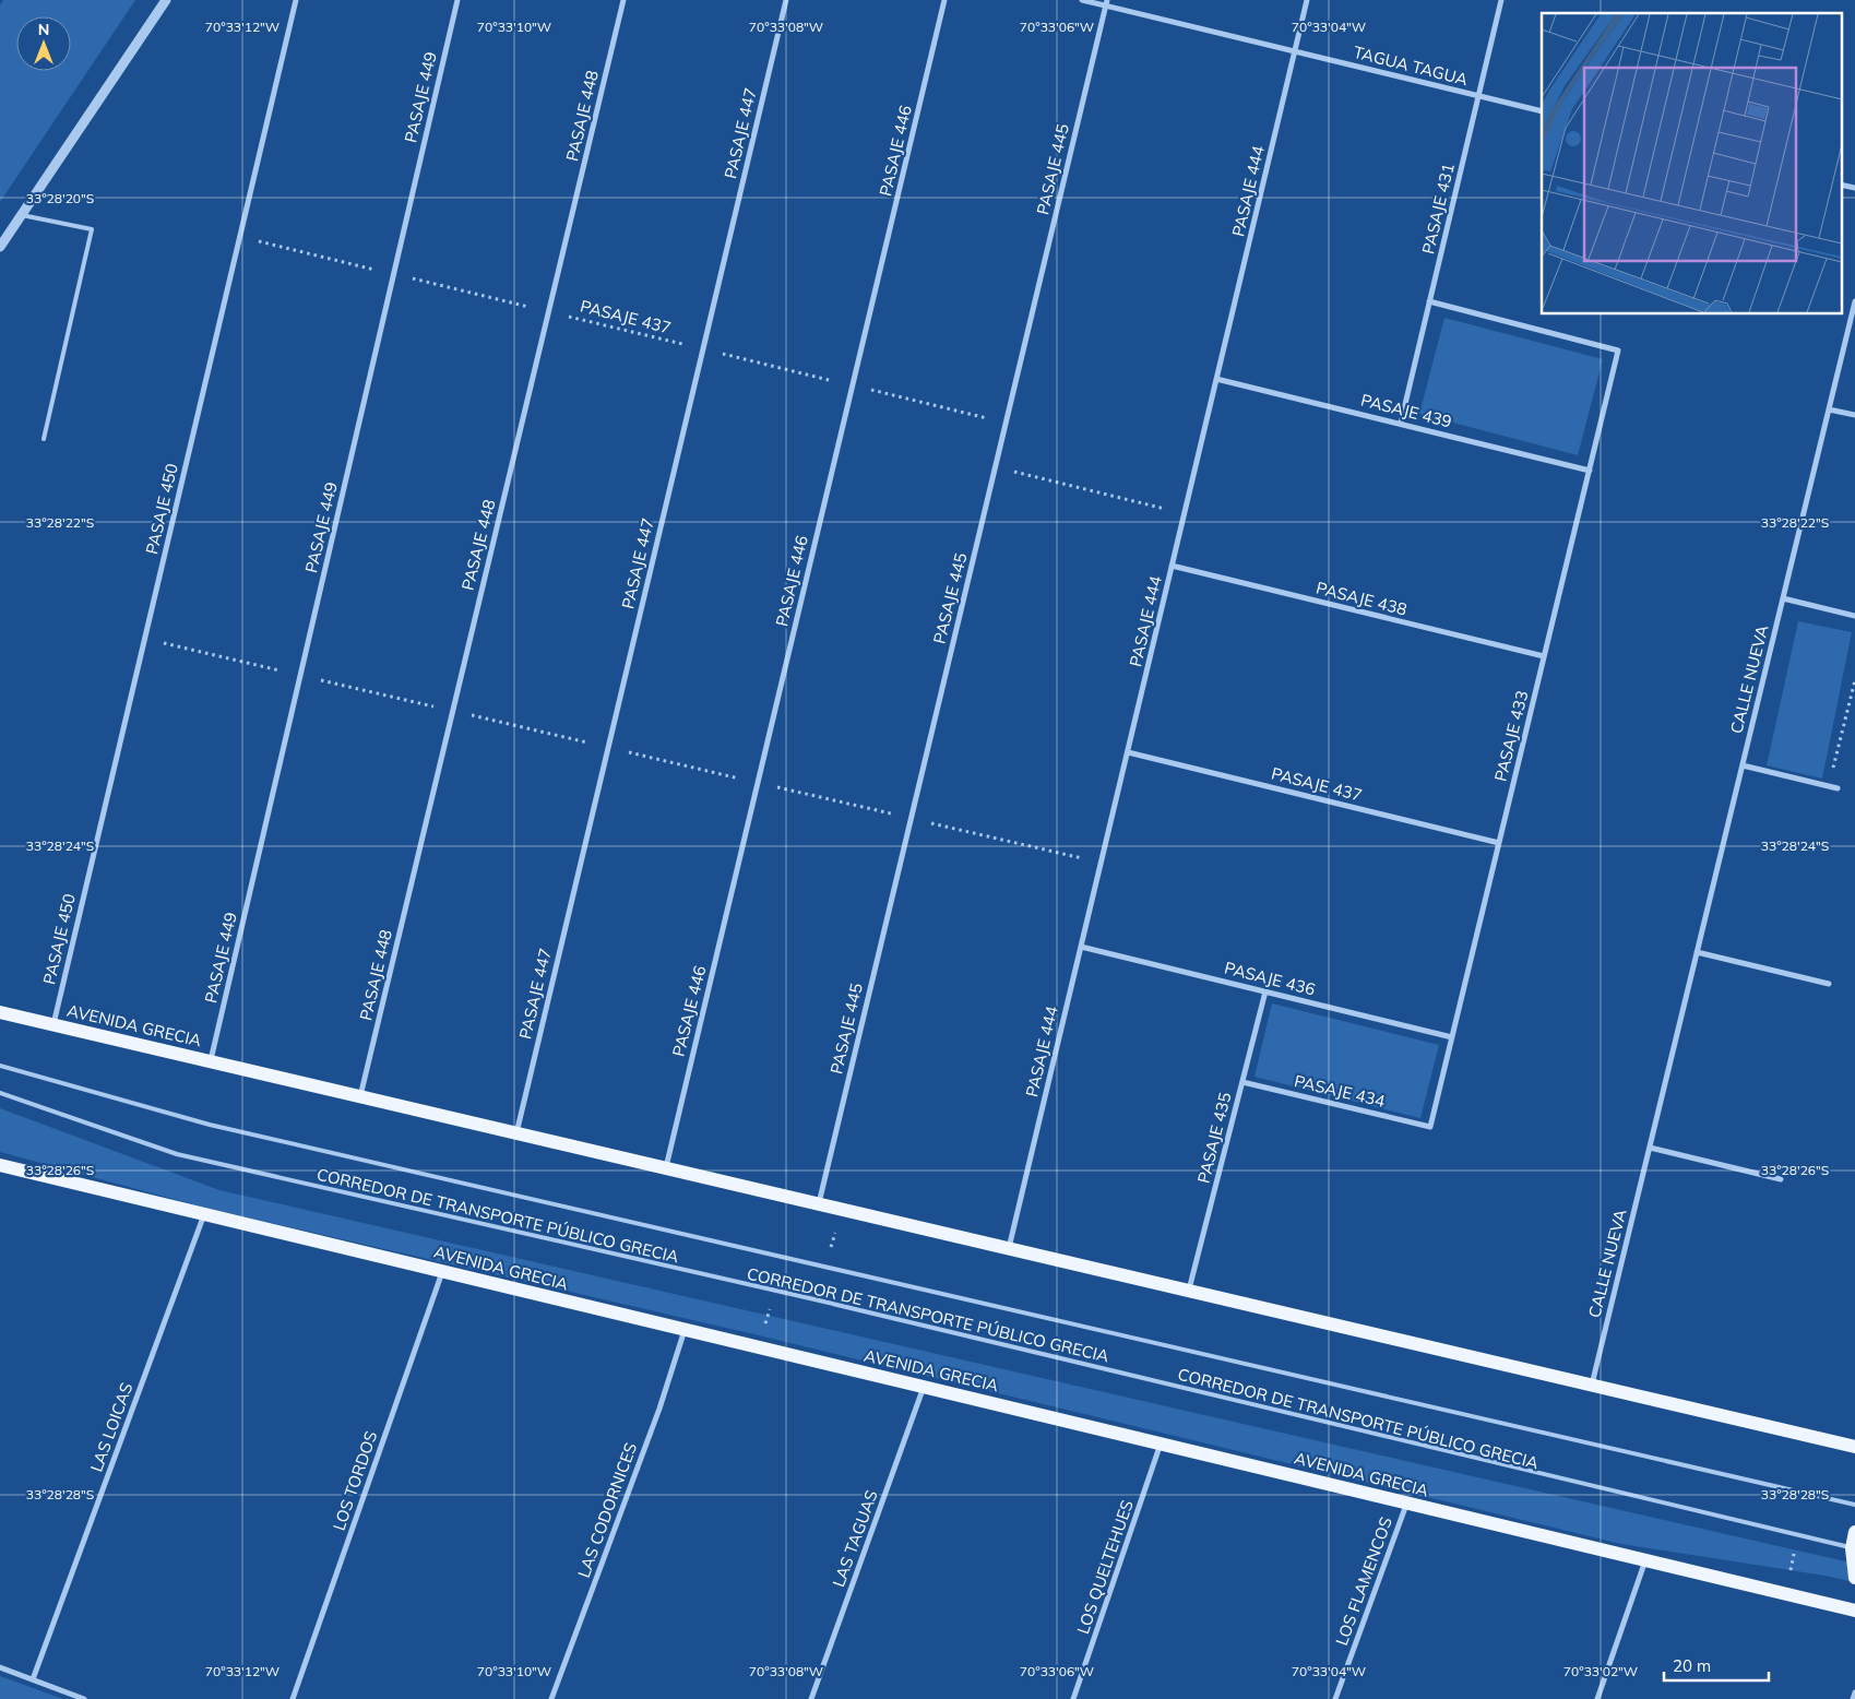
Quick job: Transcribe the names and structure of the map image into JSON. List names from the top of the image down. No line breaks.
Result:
{"streets":{"main road":["AVENIDA GRECIA"],"street":["TAGUA TAGUA","PASAJE 449","PASAJE 448","PASAJE 447","PASAJE 446","PASAJE 445","PASAJE 444","PASAJE 431","PASAJE 437","PASAJE 439","PASAJE 450","PASAJE 438","CALLE NUEVA","PASAJE 433","PASAJE 436","PASAJE 434","PASAJE 435","LAS LOICAS","LOS TORDOS","LAS CODORNICES","LAS TAGUAS","LOS QUELTEHUES","LOS FLAMENCOS"],"lane":["CORREDOR DE TRANSPORTE PÚBLICO GRECIA"]},"crossings":[["TAGUA TAGUA","PASAJE 445"],["TAGUA TAGUA","PASAJE 444"],["TAGUA TAGUA","PASAJE 431"],["PASAJE 449","PASAJE 437"],["PASAJE 449","AVENIDA GRECIA"],["PASAJE 448","PASAJE 437"],["PASAJE 448","AVENIDA GRECIA"],["PASAJE 447","PASAJE 437"],["PASAJE 447","AVENIDA GRECIA"],["PASAJE 446","PASAJE 437"],["PASAJE 446","AVENIDA GRECIA"],["PASAJE 445","PASAJE 437"],["PASAJE 445","AVENIDA GRECIA"],["PASAJE 444","PASAJE 437"],["PASAJE 444","PASAJE 439"],["PASAJE 444","PASAJE 438"],["PASAJE 444","PASAJE 436"],["PASAJE 444","AVENIDA GRECIA"],["PASAJE 431","PASAJE 439"],["PASAJE 431","PASAJE 433"],["PASAJE 437","PASAJE 450"],["PASAJE 437","PASAJE 433"],["PASAJE 439","PASAJE 433"],["PASAJE 450","AVENIDA GRECIA"],["PASAJE 438","PASAJE 433"],["CALLE NUEVA","AVENIDA GRECIA"],["PASAJE 433","PASAJE 436"],["PASAJE 433","PASAJE 434"],["PASAJE 436","PASAJE 435"],["AVENIDA GRECIA","PASAJE 435"],["AVENIDA GRECIA","LAS LOICAS"],["AVENIDA GRECIA","LOS TORDOS"],["AVENIDA GRECIA","LAS CODORNICES"],["AVENIDA GRECIA","LAS TAGUAS"],["AVENIDA GRECIA","LOS QUELTEHUES"],["AVENIDA GRECIA","LOS FLAMENCOS"],["PASAJE 434","PASAJE 435"]],"scale_bar":"20 m","north":"top","coordinates":["70°33'12\"W","70°33'10\"W","70°33'08\"W","70°33'06\"W","70°33'04\"W","33°28'20\"S","33°28'22\"S","33°28'24\"S","33°28'26\"S","33°28'28\"S","70°33'02\"W"]}
